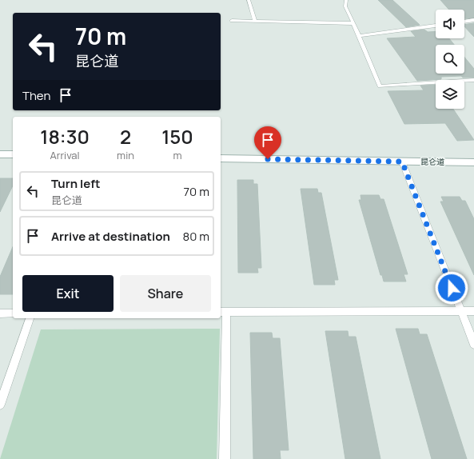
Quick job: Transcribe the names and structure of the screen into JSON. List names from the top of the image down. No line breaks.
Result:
{"streets":{"main road":["昆仑道"]},"page":{"turn":["70 m","昆仑道"],"then":"Then","eta":["18:30","Arrival","2","min","150","m"],"list":[{"name":"Turn left","note":"昆仑道","value":"70 m"},{"name":"Arrive at destination","value":"80 m"}],"buttons":["Exit","Share"]}}
